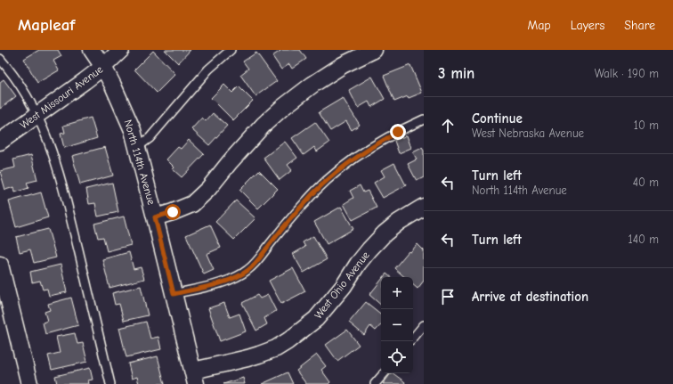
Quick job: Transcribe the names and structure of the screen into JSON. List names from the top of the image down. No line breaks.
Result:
{"streets":{"street":["West Missouri Avenue","North 114th Avenue","West Ohio Avenue"]},"crossings":[["West Missouri Avenue","North 114th Avenue"],["North 114th Avenue","West Ohio Avenue"]],"page":{"header":"Mapleaf","nav":["Map","Layers","Share"],"heading":["3 min","Walk · 190 m"],"list":[["Continue","West Nebraska Avenue","10 m"],["Turn left","North 114th Avenue","40 m"],["Turn left","140 m"],"Arrive at destination"],"map_buttons":["+","−"]}}
